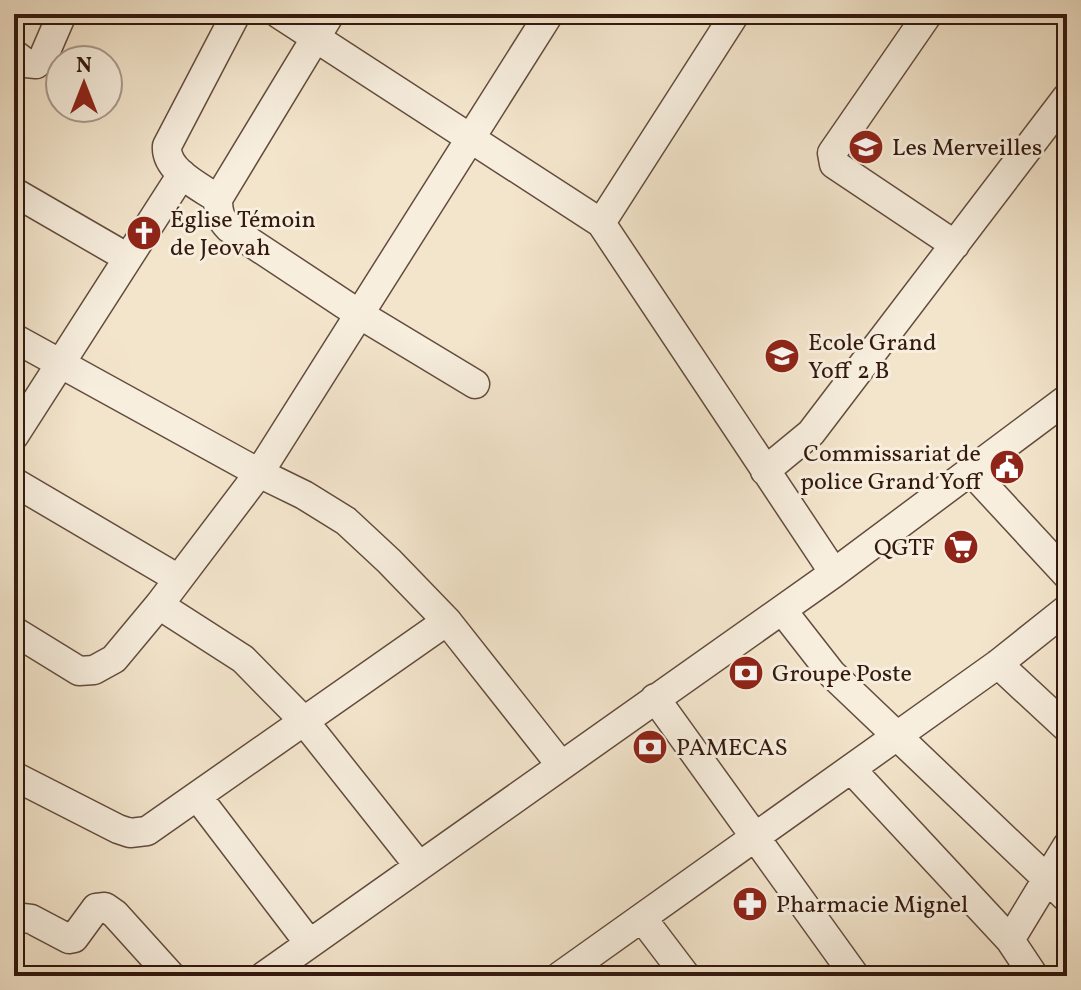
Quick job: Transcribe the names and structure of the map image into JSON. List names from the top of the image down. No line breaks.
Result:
{"places":{"school or university":["Les Merveilles","Ecole Grand Yoff 2 B"],"church":["Église Témoin de Jeovah"],"public building":["Commissariat de police Grand Yoff"],"supermarket":["QGTF"],"bank":["Groupe Poste","PAMECAS"],"pharmacy":["Pharmacie Mignel"]},"north":"top"}
